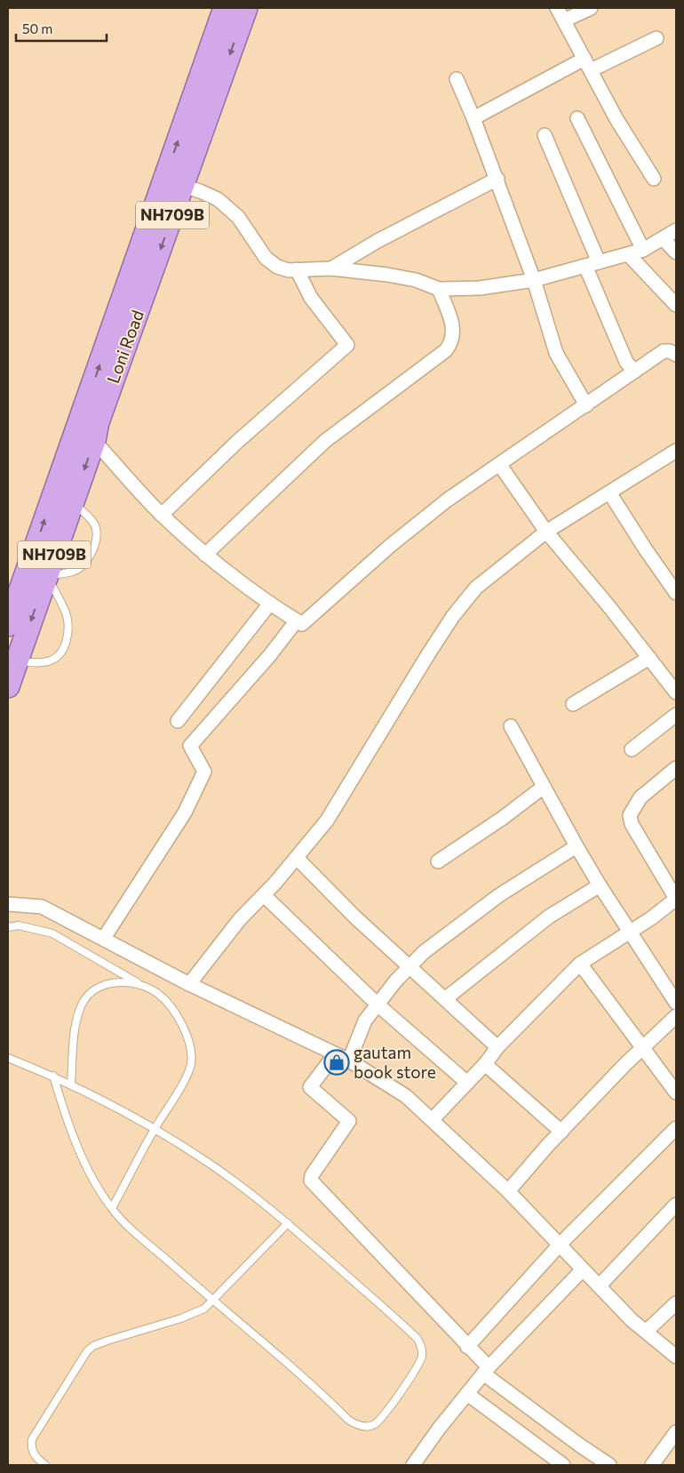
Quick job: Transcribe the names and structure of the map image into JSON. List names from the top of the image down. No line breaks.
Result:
{"streets":{"highway":["NH709B","Loni Road"]},"places":{"shop":["gautam book store"]},"scale_bar":"50 m"}
